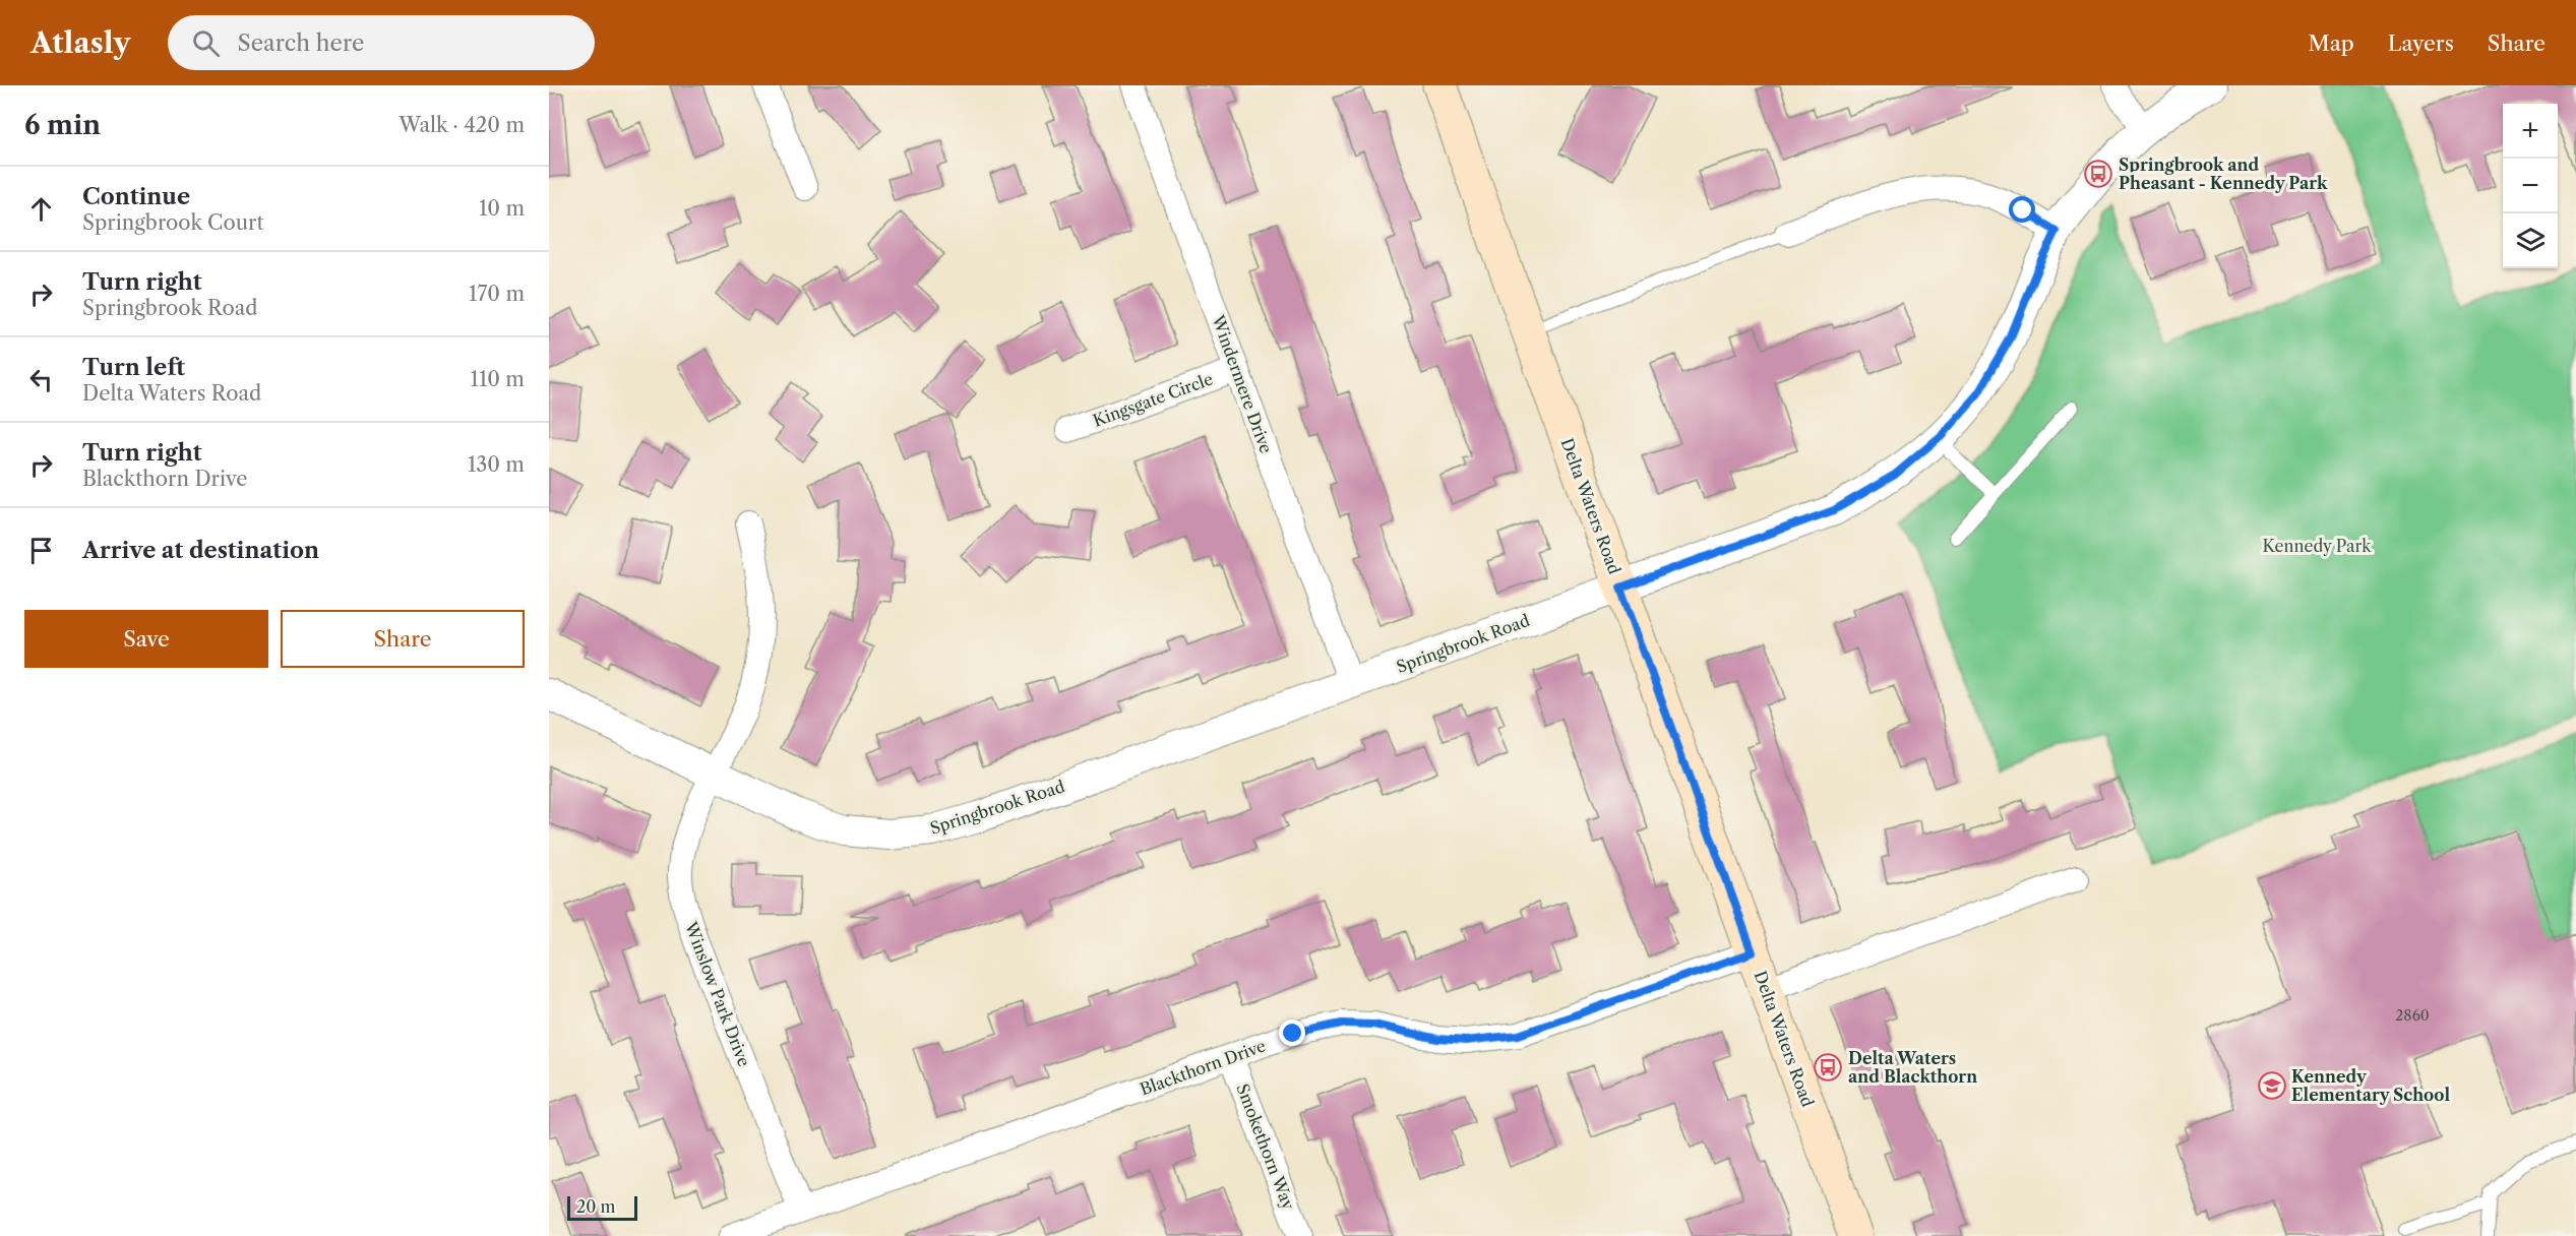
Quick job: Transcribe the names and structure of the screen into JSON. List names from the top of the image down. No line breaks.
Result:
{"streets":{"main road":["Delta Waters Road"],"street":["Windermere Drive","Kingsgate Circle","Springbrook Road","Winslow Park Drive","Blackthorn Drive","Smokethorn Way"]},"crossings":[["Windermere Drive","Kingsgate Circle"],["Windermere Drive","Springbrook Road"],["Delta Waters Road","Springbrook Road"],["Delta Waters Road","Blackthorn Drive"],["Springbrook Road","Winslow Park Drive"],["Winslow Park Drive","Blackthorn Drive"],["Blackthorn Drive","Smokethorn Way"]],"parks":["Kennedy Park"],"places":{"bus stop":["Springbrook and Pheasant - Kennedy Park","Delta Waters and Blackthorn"],"school or university":["Kennedy Elementary School"]},"house_numbers":["2860"],"scale_bar":"20 m","page":{"header":"Atlasly","search":"Search here","nav":["Map","Layers","Share"],"heading":["6 min","Walk · 420 m"],"map_buttons":["+","−"],"list":[["Continue","Springbrook Court","10 m"],["Turn right","Springbrook Road","170 m"],["Turn left","Delta Waters Road","110 m"],["Turn right","Blackthorn Drive","130 m"],"Arrive at destination"],"buttons":["Save","Share"],"scale":"20 m"}}
